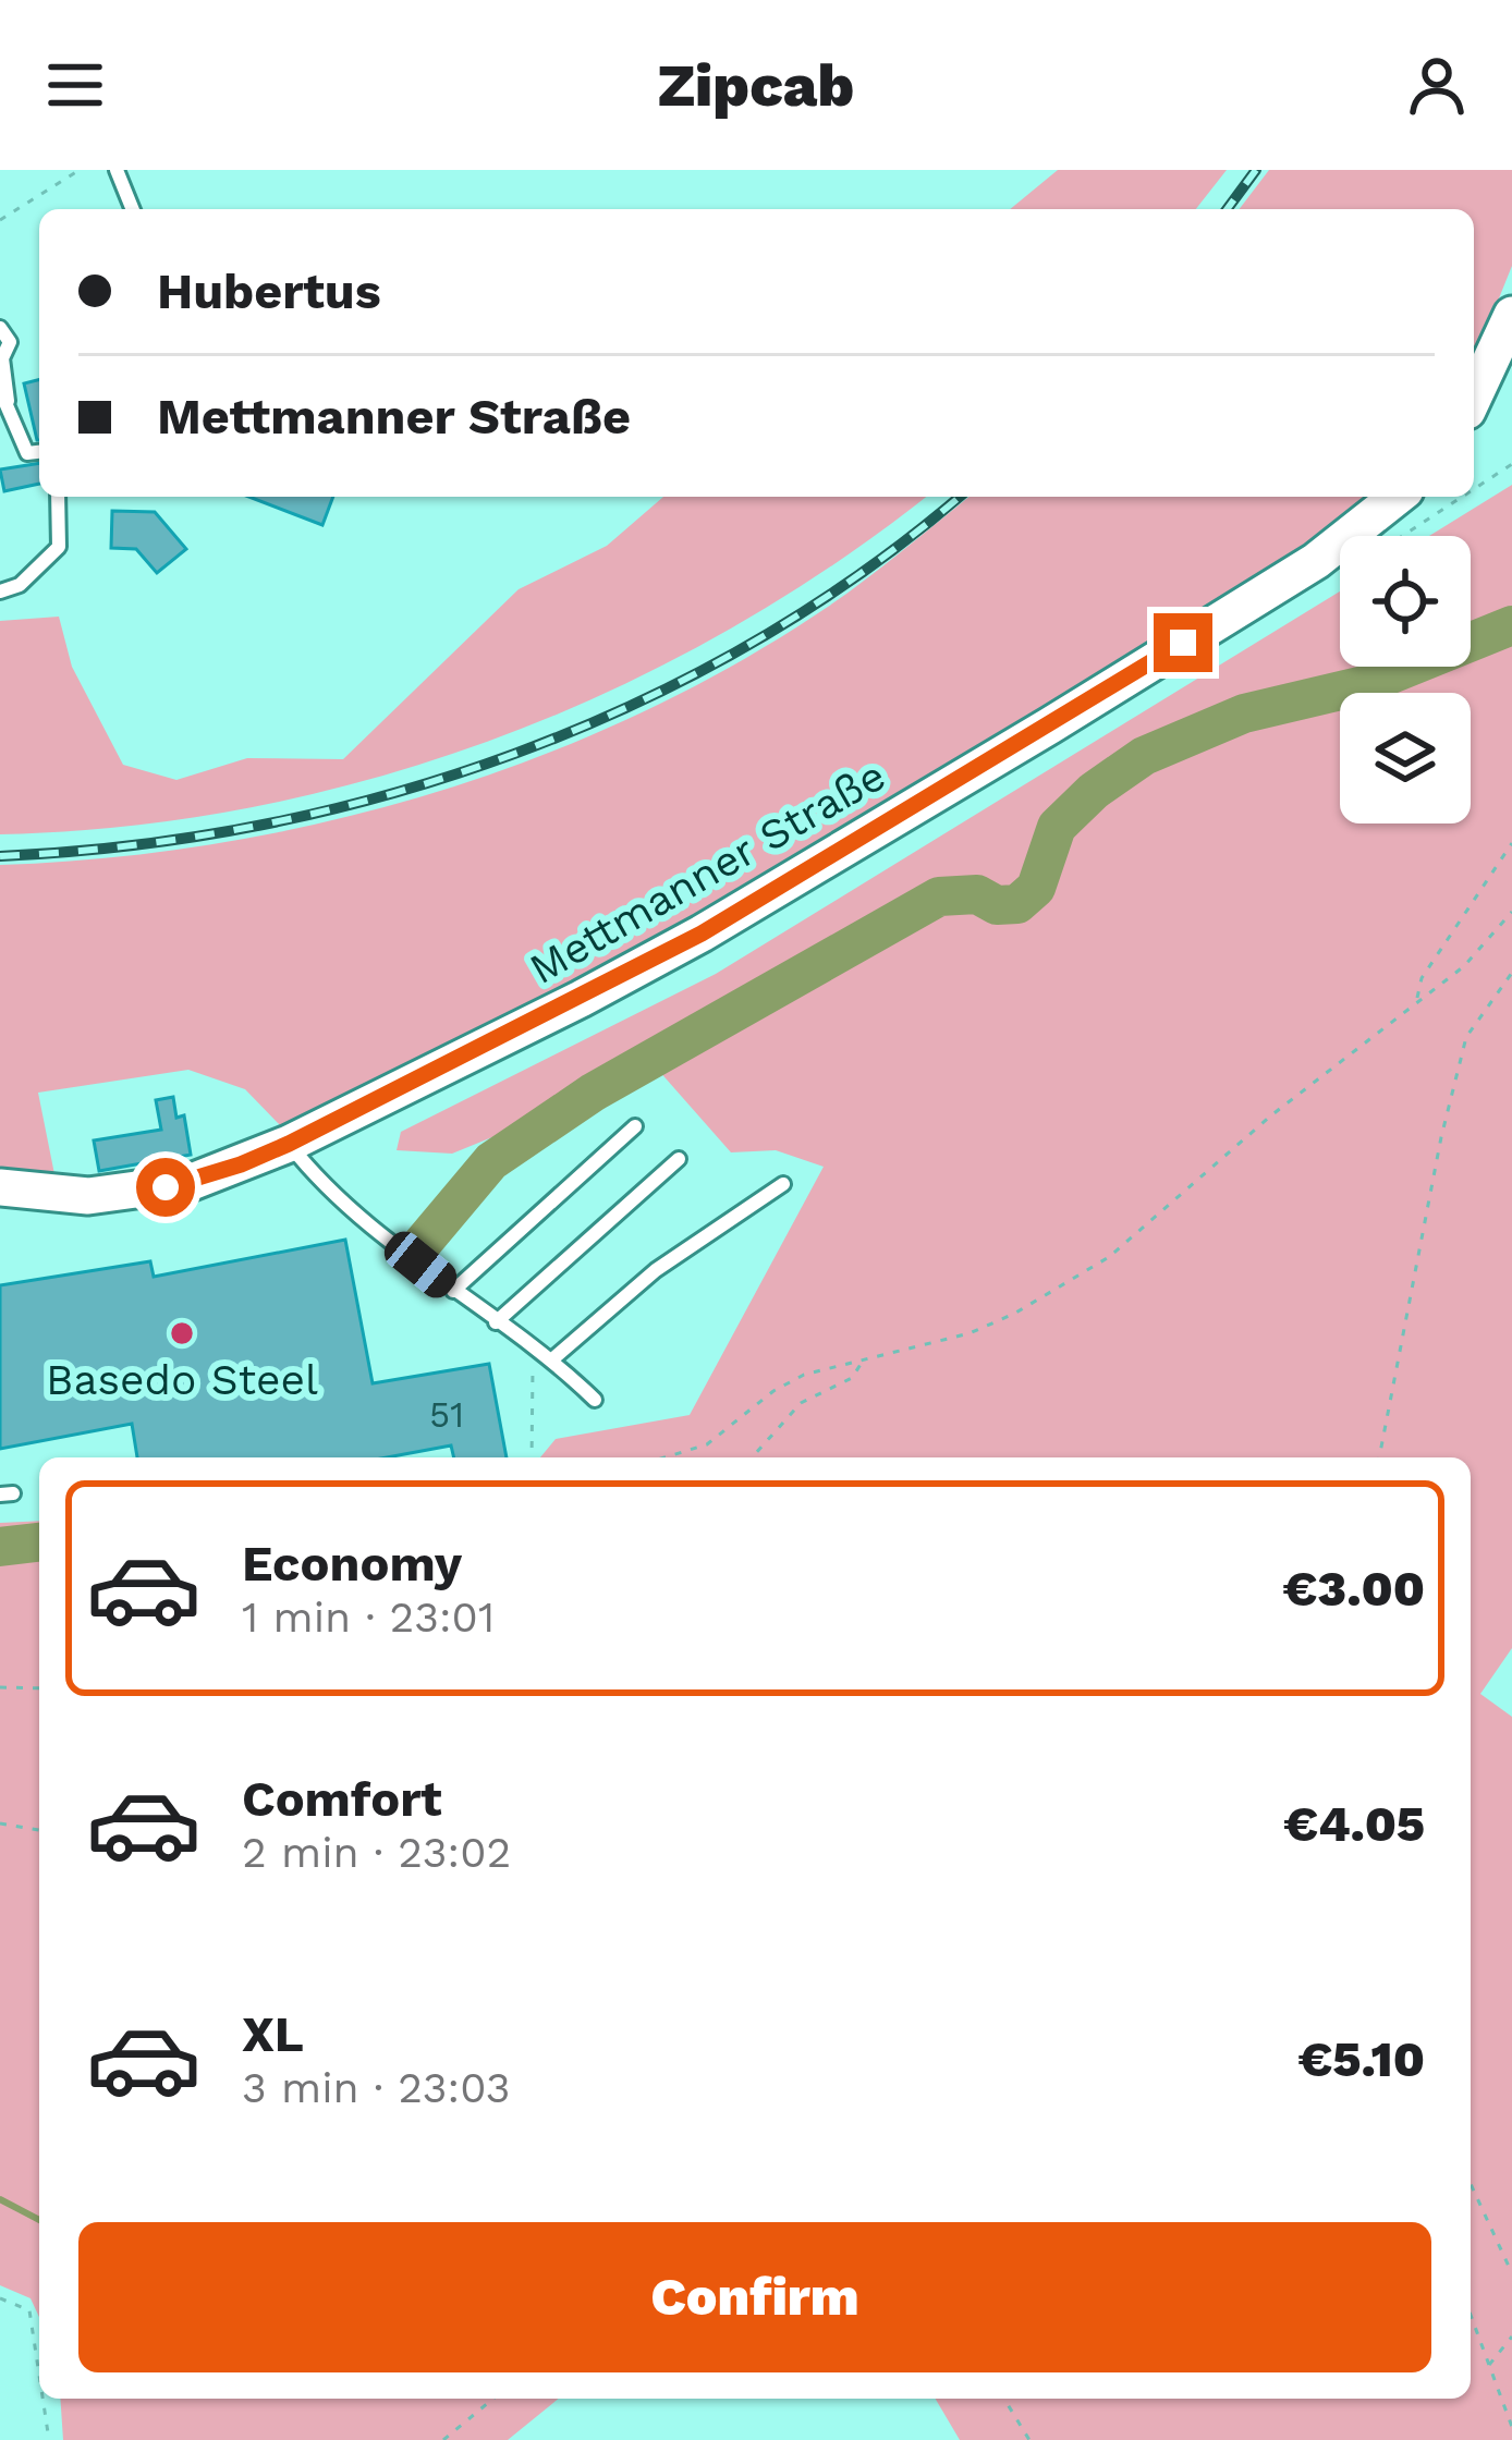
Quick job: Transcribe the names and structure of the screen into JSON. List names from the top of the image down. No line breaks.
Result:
{"streets":{"main road":["Mettmanner Straße"]},"places":["Basedo Steel"],"house_numbers":["51"],"page":{"header":"Zipcab","banner":["Hubertus","Mettmanner Straße"],"list":[{"name":"Economy","note":"1 min · 23:01","value":"€3.00"},{"name":"Comfort","note":"2 min · 23:02","value":"€4.05"},{"name":"XL","note":"3 min · 23:03","value":"€5.10"}],"buttons":"Confirm"}}
